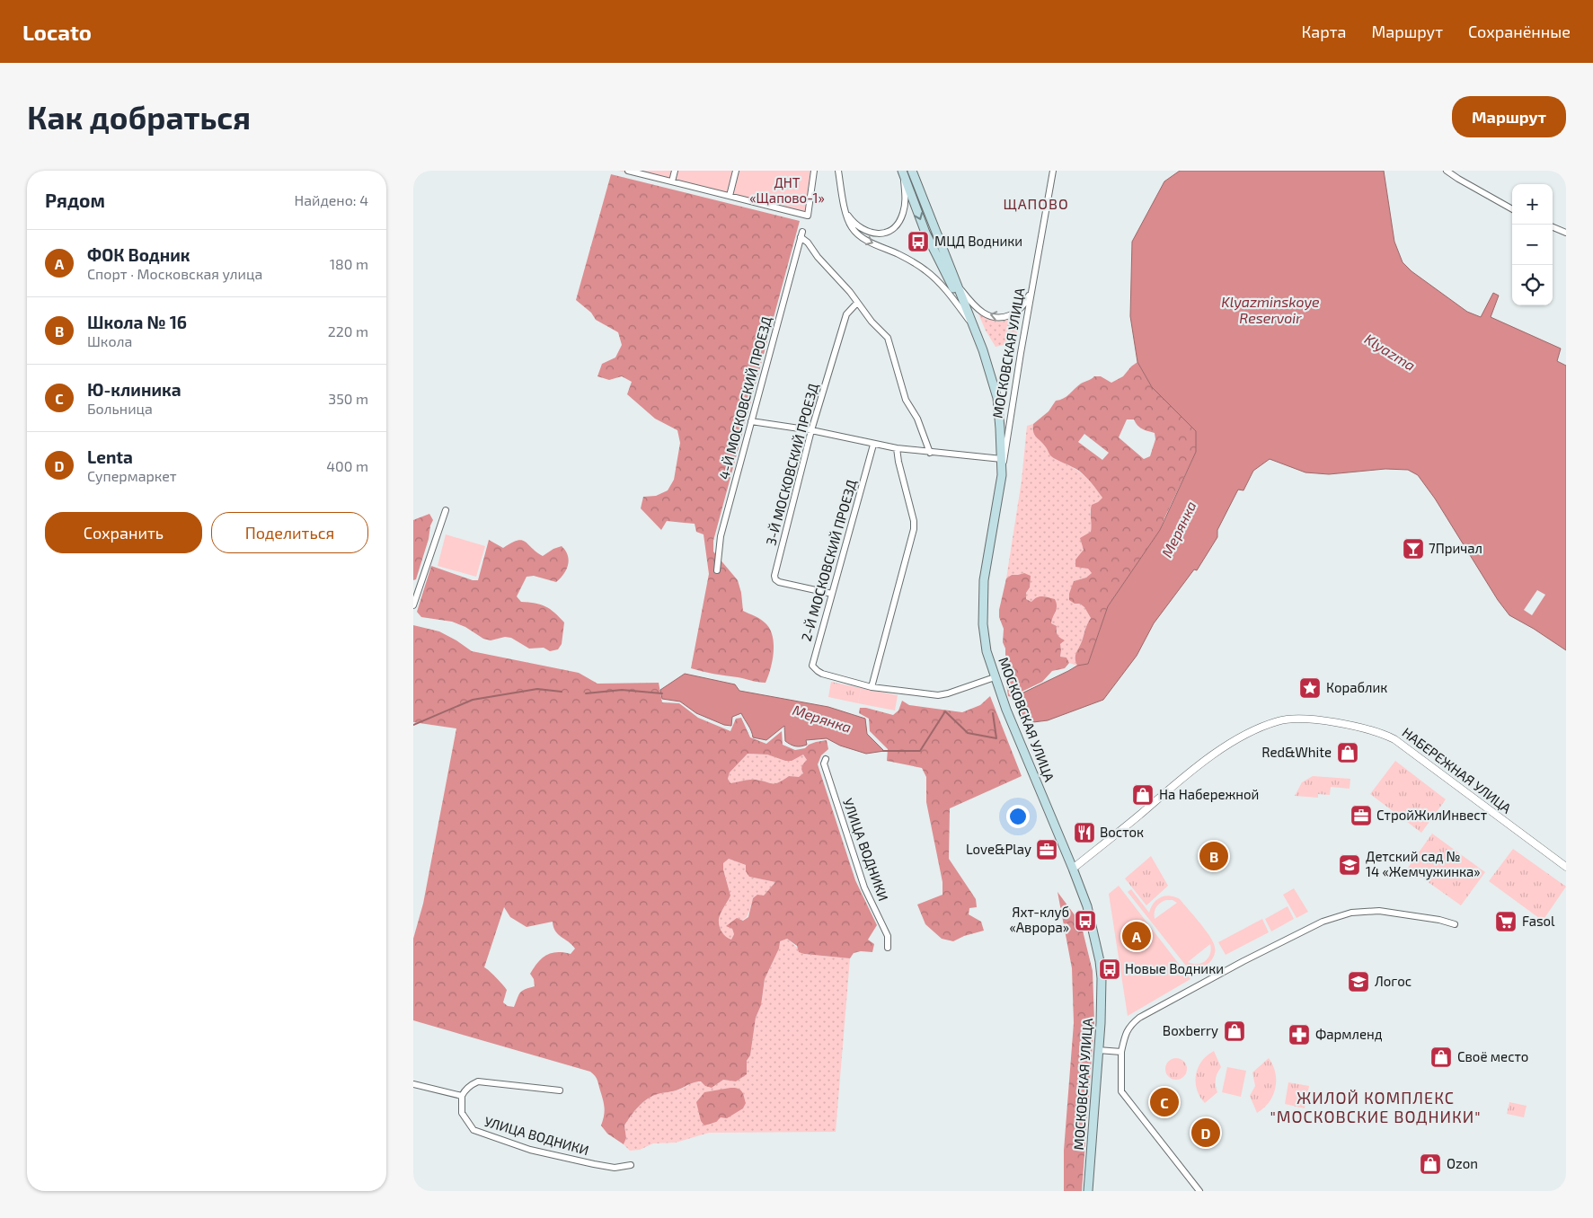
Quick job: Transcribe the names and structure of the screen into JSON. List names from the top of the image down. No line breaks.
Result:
{"streets":{"main road":["МОСКОВСКАЯ УЛИЦА"],"street":["4-Й МОСКОВСКИЙ ПРОЕЗД","3-Й МОСКОВСКИЙ ПРОЕЗД","2-Й МОСКОВСКИЙ ПРОЕЗД","НАБЕРЕЖНАЯ УЛИЦА","УЛИЦА ВОДНИКИ"]},"crossings":[["МОСКОВСКАЯ УЛИЦА","НАБЕРЕЖНАЯ УЛИЦА"],["4-Й МОСКОВСКИЙ ПРОЕЗД","3-Й МОСКОВСКИЙ ПРОЕЗД"],["3-Й МОСКОВСКИЙ ПРОЕЗД","2-Й МОСКОВСКИЙ ПРОЕЗД"]],"districts":["ЩАПОВО","ЖИЛОЙ КОМПЛЕКС \"МОСКОВСКИЕ ВОДНИКИ\""],"water":["Klyazminskoye Reservoir","Klyazma","Мерянка"],"parks":["ДНТ «Щапово-1»"],"places":{"bus stop":["МЦД Водники","Яхт-клуб «Аврора»","Новые Водники"],"bar":["7Причал"],"place":["Кораблик"],"shop":["Red&White","На Набережной","Boxberry","Своё место","Ozon"],"office":["СтройЖилИнвест","Love&Play"],"restaurant":["Восток"],"school or university":["Детский сад № 14 «Жемчужинка»","Логос"],"supermarket":["Fasol"],"pharmacy":["Фармленд"]},"page":{"header":"Locato","nav":["Карта","Маршрут","Сохранённые"],"buttons":["Маршрут",["Сохранить","Поделиться"]],"title":"Как добраться","heading":["Рядом","Найдено: 4"],"map_buttons":["+","−"],"list":[{"mark":"A","name":"ФОК Водник","note":"Спорт · Московская улица","value":"180 m"},{"mark":"B","name":"Школа № 16","note":"Школа","value":"220 m"},{"mark":"C","name":"Ю-клиника","note":"Больница","value":"350 m"},{"mark":"D","name":"Lenta","note":"Супермаркет","value":"400 m"}],"pins":["B","A","C","D"]}}
